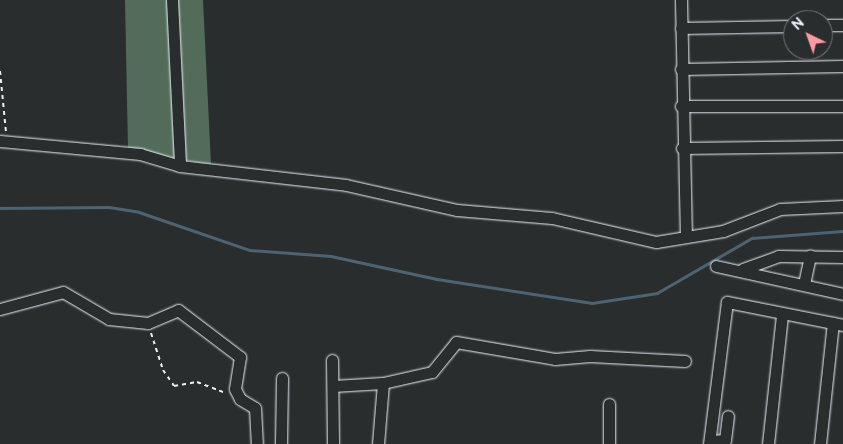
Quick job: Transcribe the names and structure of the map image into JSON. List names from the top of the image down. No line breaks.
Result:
{"north":"top left"}
